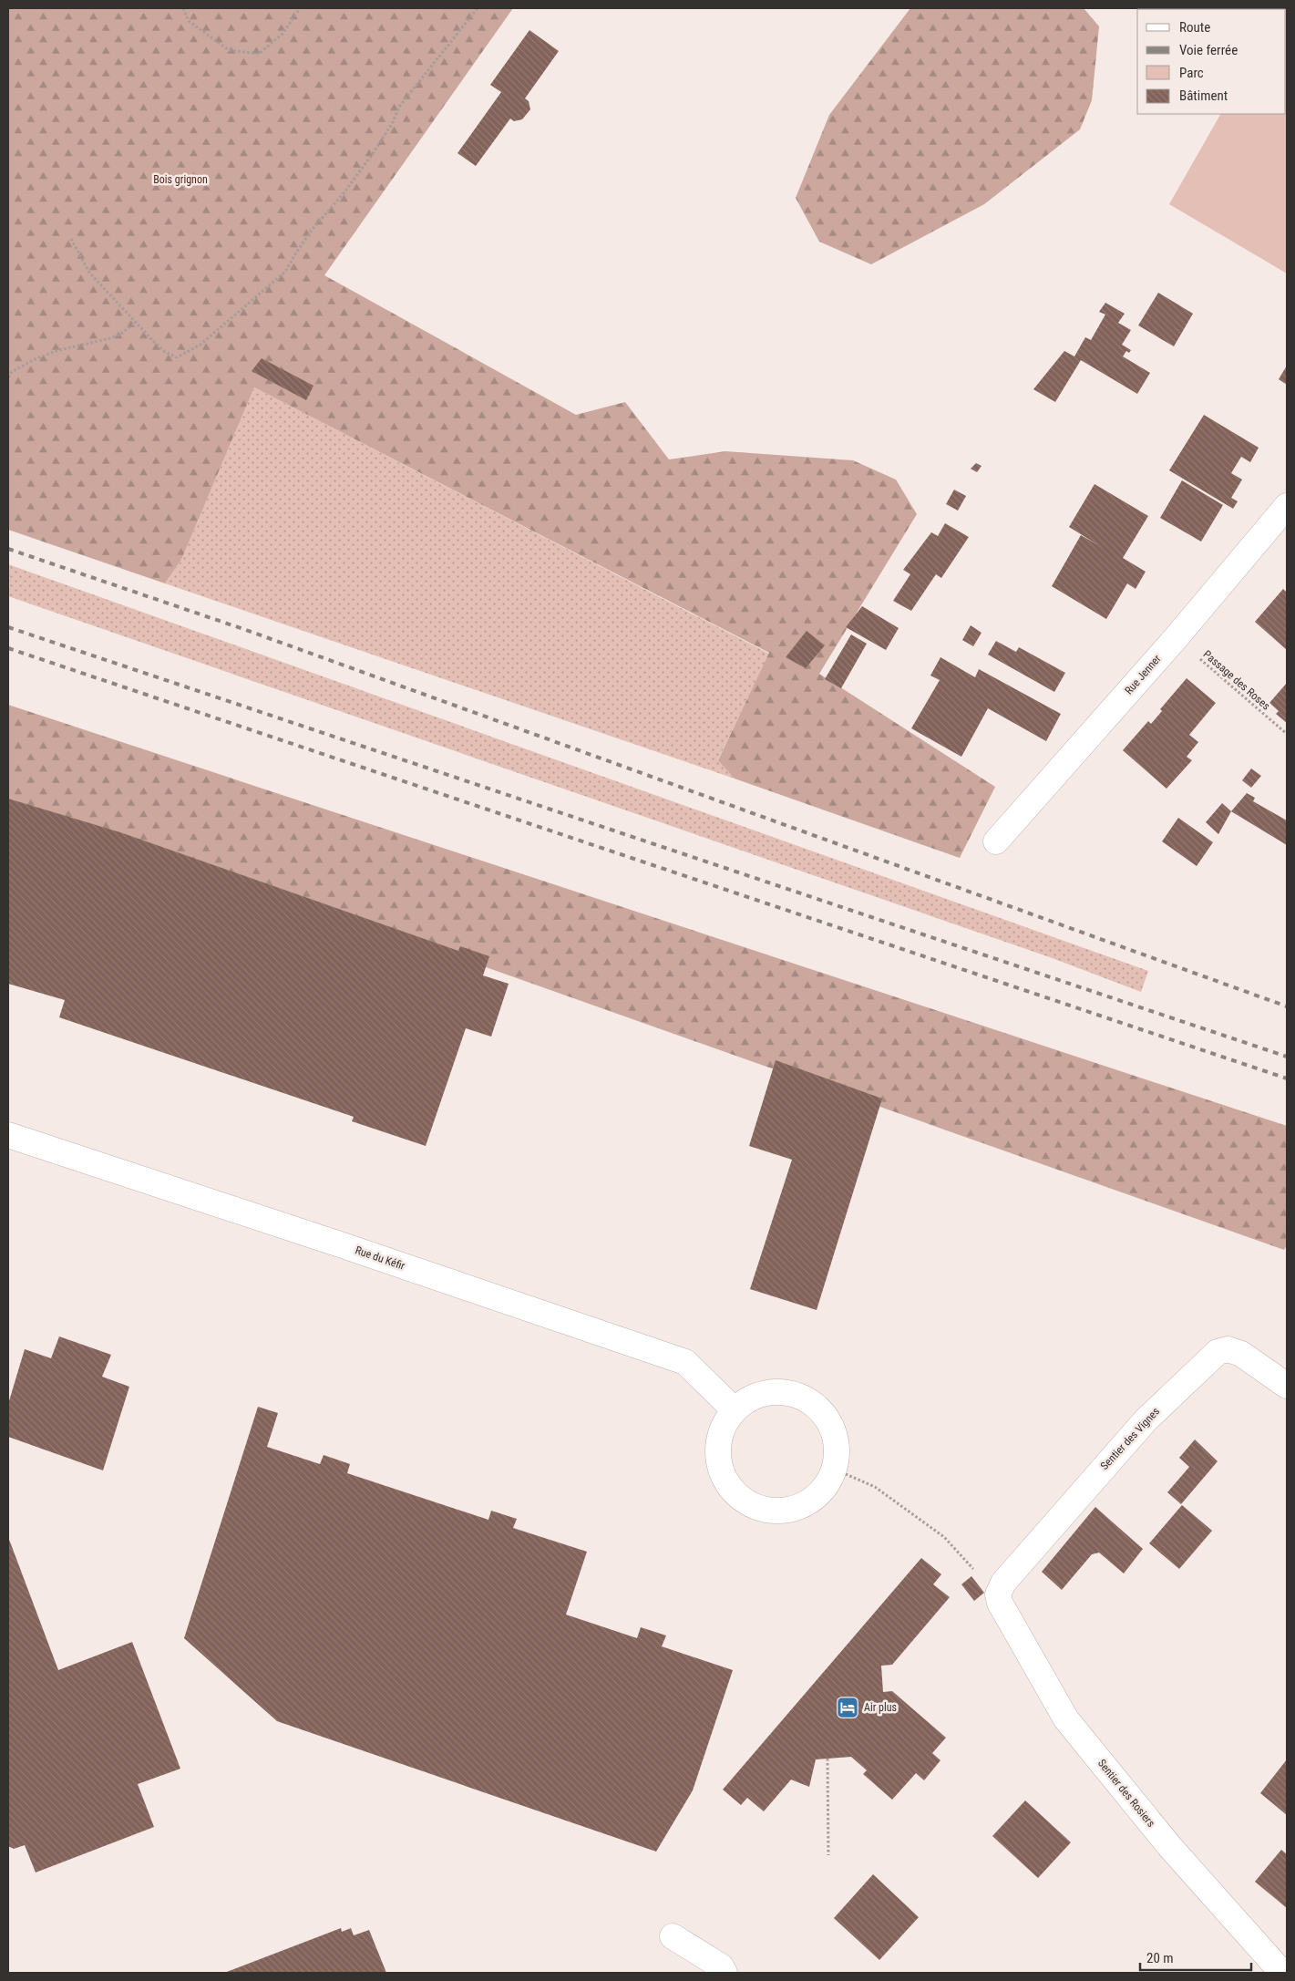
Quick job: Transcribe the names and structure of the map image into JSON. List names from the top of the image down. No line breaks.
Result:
{"streets":{"street":["Rue Jenner","Rue du Kéfir","Sentier des Vignes","Sentier des Rosiers"],"path":["Passage des Roses"]},"crossings":[["Rue Jenner","Passage des Roses"],["Sentier des Vignes","Sentier des Rosiers"]],"parks":["Bois grignon"],"places":{"hotel":["Air plus"]},"legend":["Route","Voie ferrée","Parc","Bâtiment"],"scale_bar":"20 m"}
